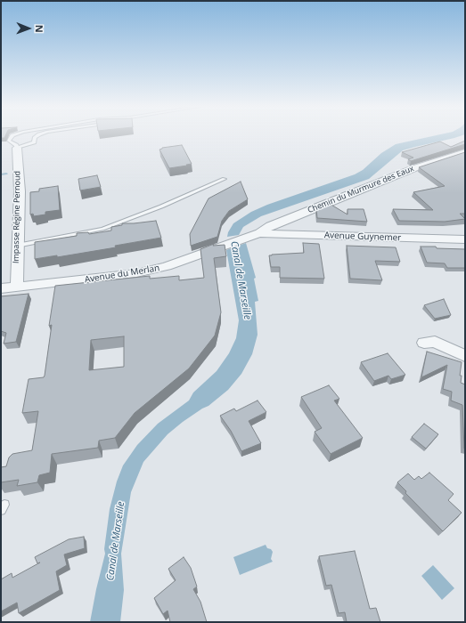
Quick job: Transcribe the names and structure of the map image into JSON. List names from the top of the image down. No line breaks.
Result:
{"streets":{"street":["Chemin du Murmure des Eaux","Impasse Régine Pernoud","Avenue Guynemer","Avenue du Merlan"]},"crossings":[["Chemin du Murmure des Eaux","Avenue Guynemer"],["Chemin du Murmure des Eaux","Avenue du Merlan"],["Impasse Régine Pernoud","Avenue du Merlan"],["Avenue Guynemer","Avenue du Merlan"]],"water":["Canal de Marseille"],"north":"right"}
